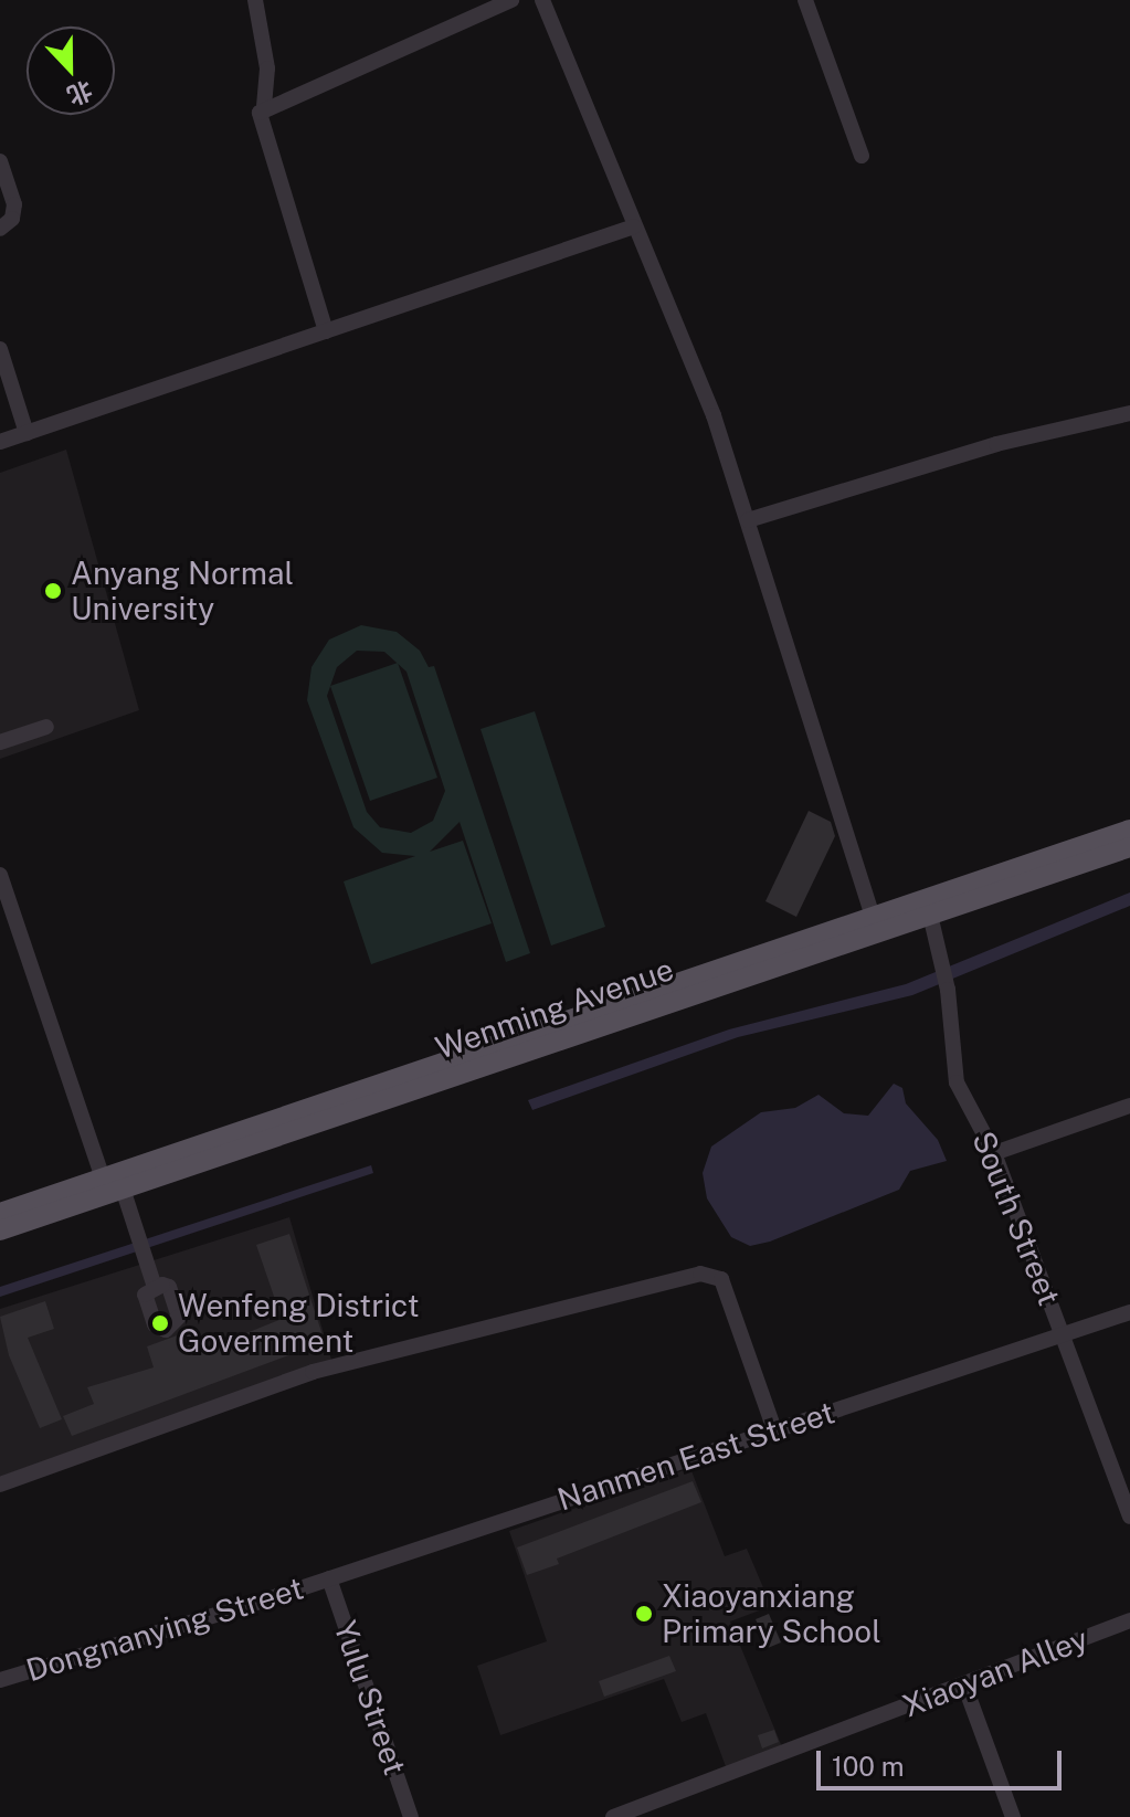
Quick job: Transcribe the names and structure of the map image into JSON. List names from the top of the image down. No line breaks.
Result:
{"streets":{"main road":["Wenming Avenue"],"street":["South Street","Nanmen East Street","Dongnanying Street","Xiaoyan Alley","Yulu Street"]},"crossings":[["Wenming Avenue","South Street"],["South Street","Nanmen East Street"],["Nanmen East Street","Dongnanying Street"],["Nanmen East Street","Yulu Street"],["Dongnanying Street","Yulu Street"]],"places":["Anyang Normal University","Wenfeng District Government","Xiaoyanxiang Primary School"],"scale_bar":"100 m","north":"bottom"}
